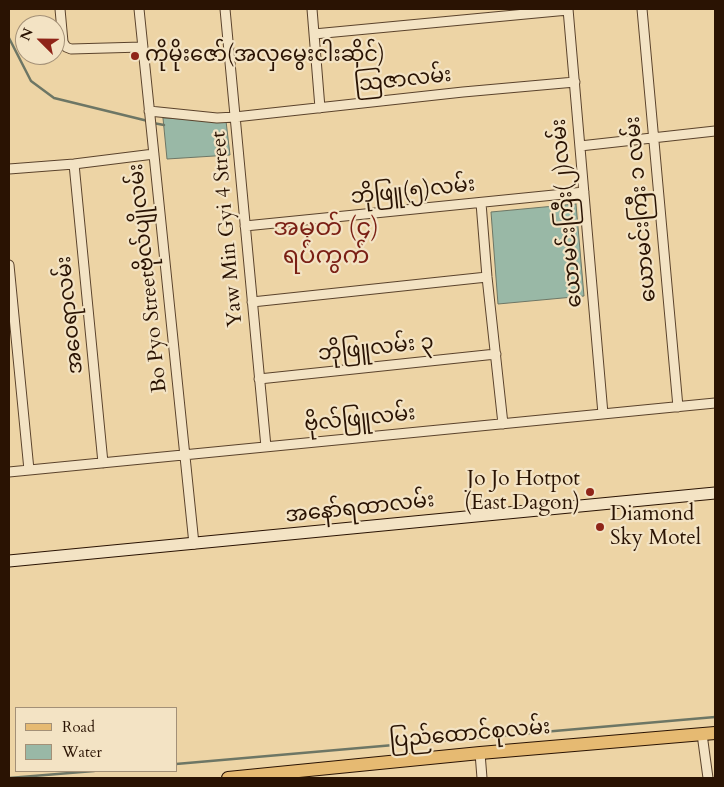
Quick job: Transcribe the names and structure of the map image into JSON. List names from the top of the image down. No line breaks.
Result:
{"streets":{"main road":["အနော်ရထာလမ်း","ပြည်ထောင်စုလမ်း"],"street":["သြဇာလမ်း","ဘိုဖြူ(၅)လမ်း","ယောမင်းကြီး ၁ လမ်း","ယောမင်းကြီး(၂)လမ်း","Yaw Min Gyi 4 Street","Bo Pyo Streetဗိုလ်ပျိုလမ်း","အဝေရာလမ်း","ဘိုဖြူလမ်း ၃","ဗိုလ်ဖြူလမ်း"]},"crossings":[["သြဇာလမ်း","ယောမင်းကြီး(၂)လမ်း"],["သြဇာလမ်း","Yaw Min Gyi 4 Street"],["သြဇာလမ်း","Bo Pyo Streetဗိုလ်ပျိုလမ်း"],["ဘိုဖြူ(၅)လမ်း","ယောမင်းကြီး(၂)လမ်း"],["ဘိုဖြူ(၅)လမ်း","Yaw Min Gyi 4 Street"],["ယောမင်းကြီး ၁ လမ်း","ဗိုလ်ဖြူလမ်း"],["ယောမင်းကြီး(၂)လမ်း","ဗိုလ်ဖြူလမ်း"],["Yaw Min Gyi 4 Street","ဘိုဖြူလမ်း ၃"],["Yaw Min Gyi 4 Street","ဗိုလ်ဖြူလမ်း"],["Bo Pyo Streetဗိုလ်ပျိုလမ်း","ဗိုလ်ဖြူလမ်း"],["Bo Pyo Streetဗိုလ်ပျိုလမ်း","အနော်ရထာလမ်း"],["အဝေရာလမ်း","ဗိုလ်ဖြူလမ်း"]],"districts":["အမှတ် (၄) ရပ်ကွက်"],"places":["ကိုမိုးဇော်(အလှမွေးငါးဆိုင်)","Jo Jo Hotpot (East Dagon)","Diamond Sky Motel"],"legend":["Road","Water"],"north":"top left"}
